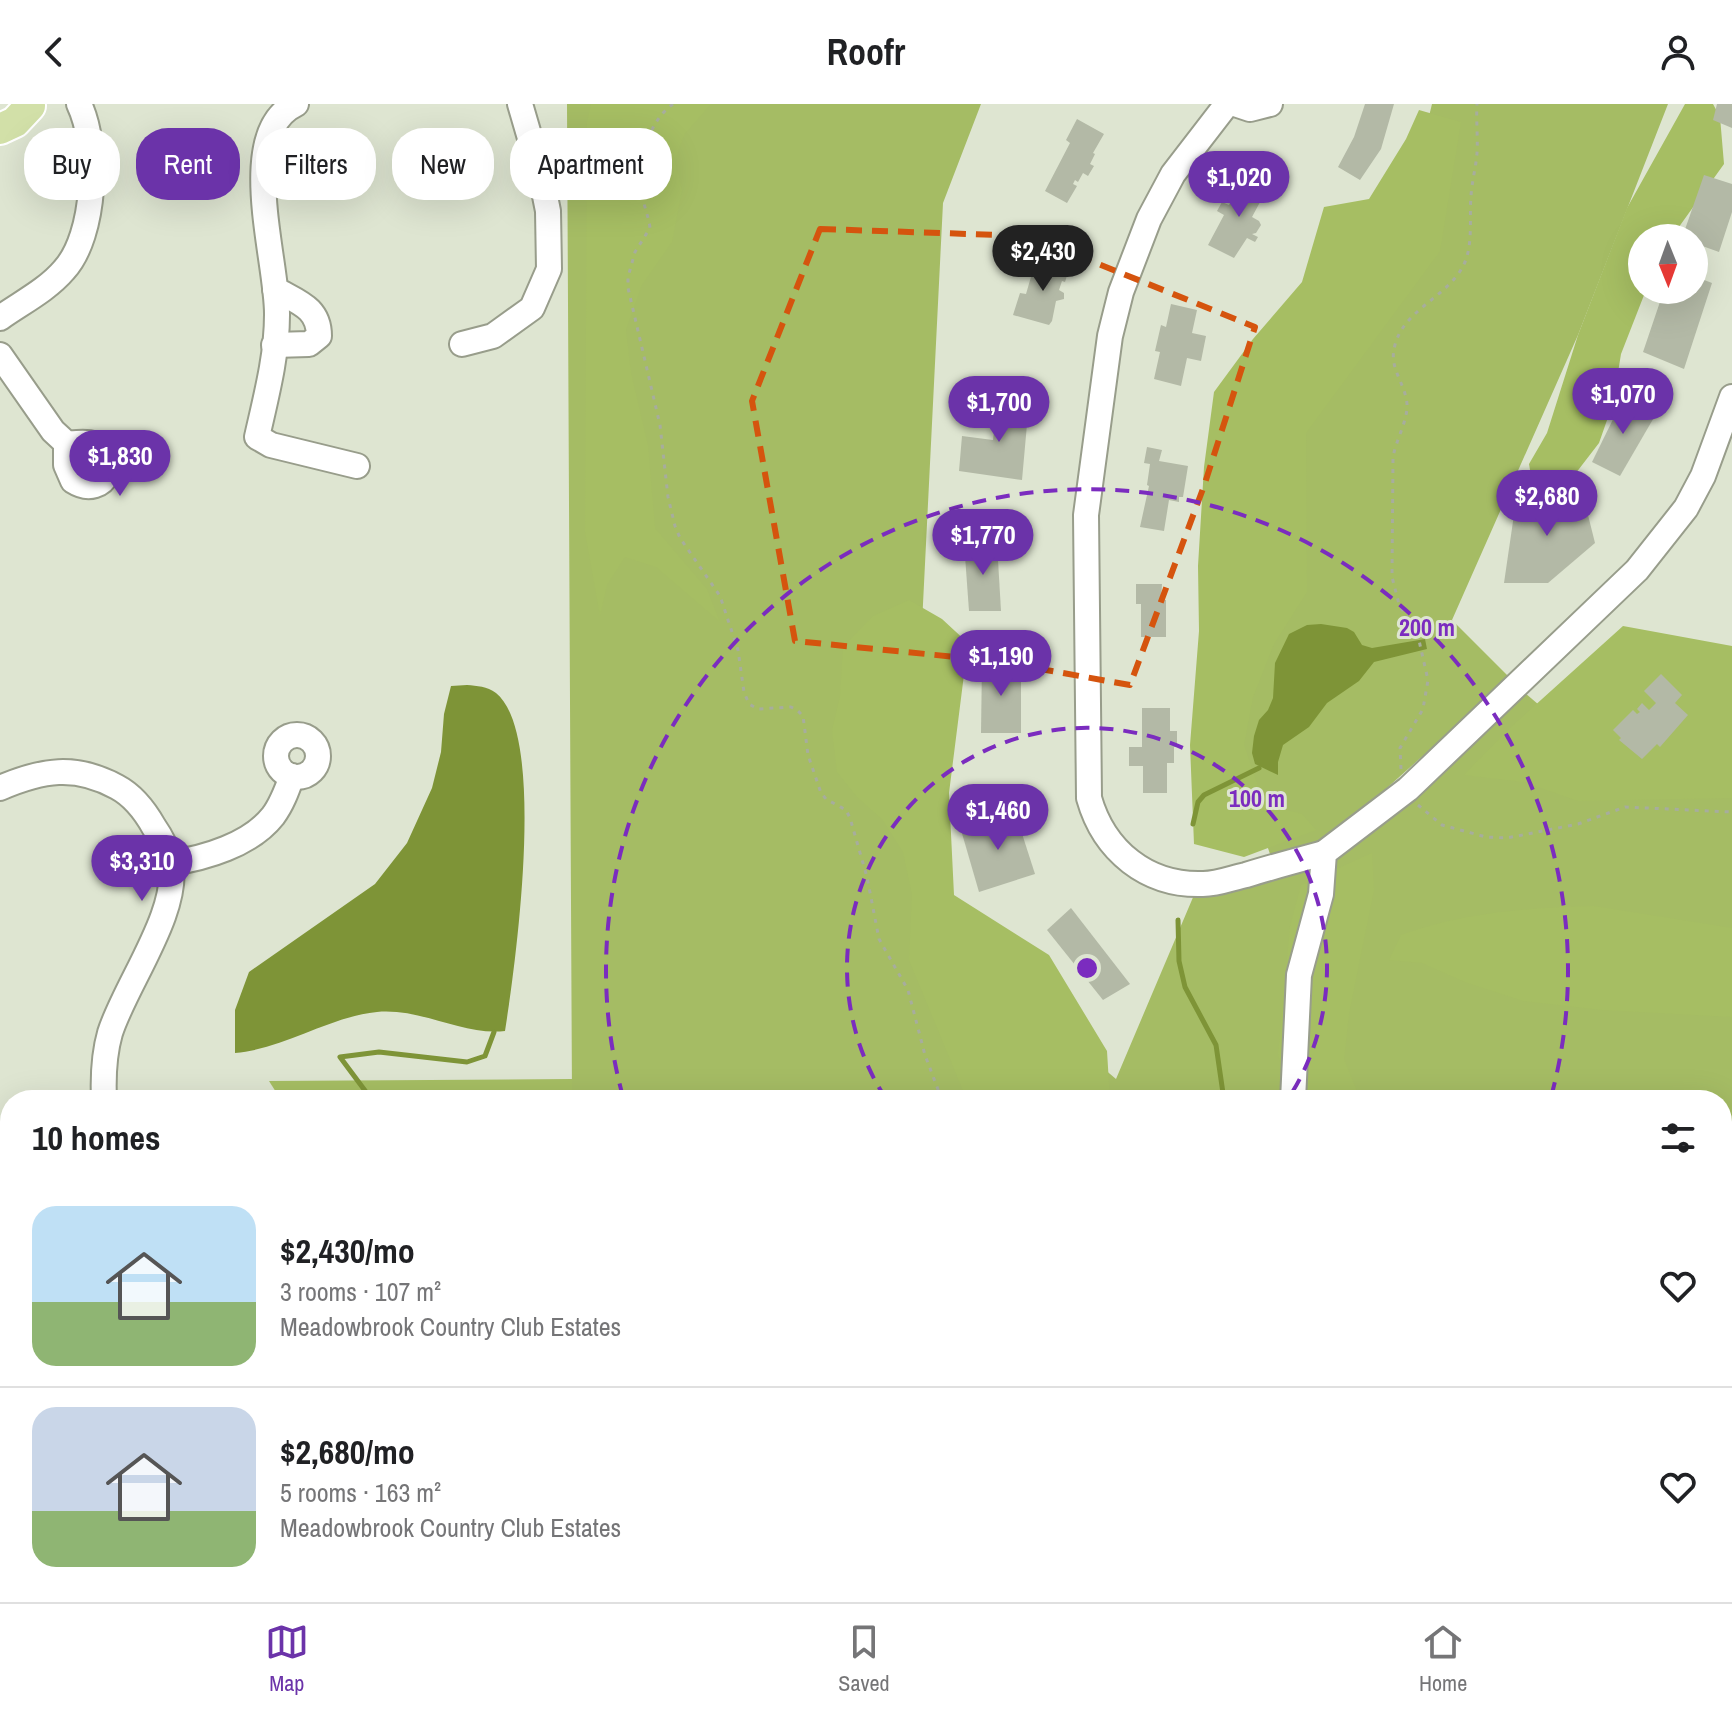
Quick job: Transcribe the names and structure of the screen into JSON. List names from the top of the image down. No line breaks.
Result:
{"north":"bottom","page":{"header":"Roofr","chip":["Buy","Rent","Filters","New","Apartment"],"price":["$1,020","$2,430","$1,070","$1,700","$1,830","$2,680","$1,770","$1,190","$1,460","$3,310"],"heading":"10 homes","list":[{"name":"$2,430/mo","note":"3 rooms · 107 m² · Meadowbrook Country Club Estates"},{"name":"$2,680/mo","note":"5 rooms · 163 m² · Meadowbrook Country Club Estates"}],"tabs":["Map","Saved","Home"]},"rings":["200 m","100 m"]}
